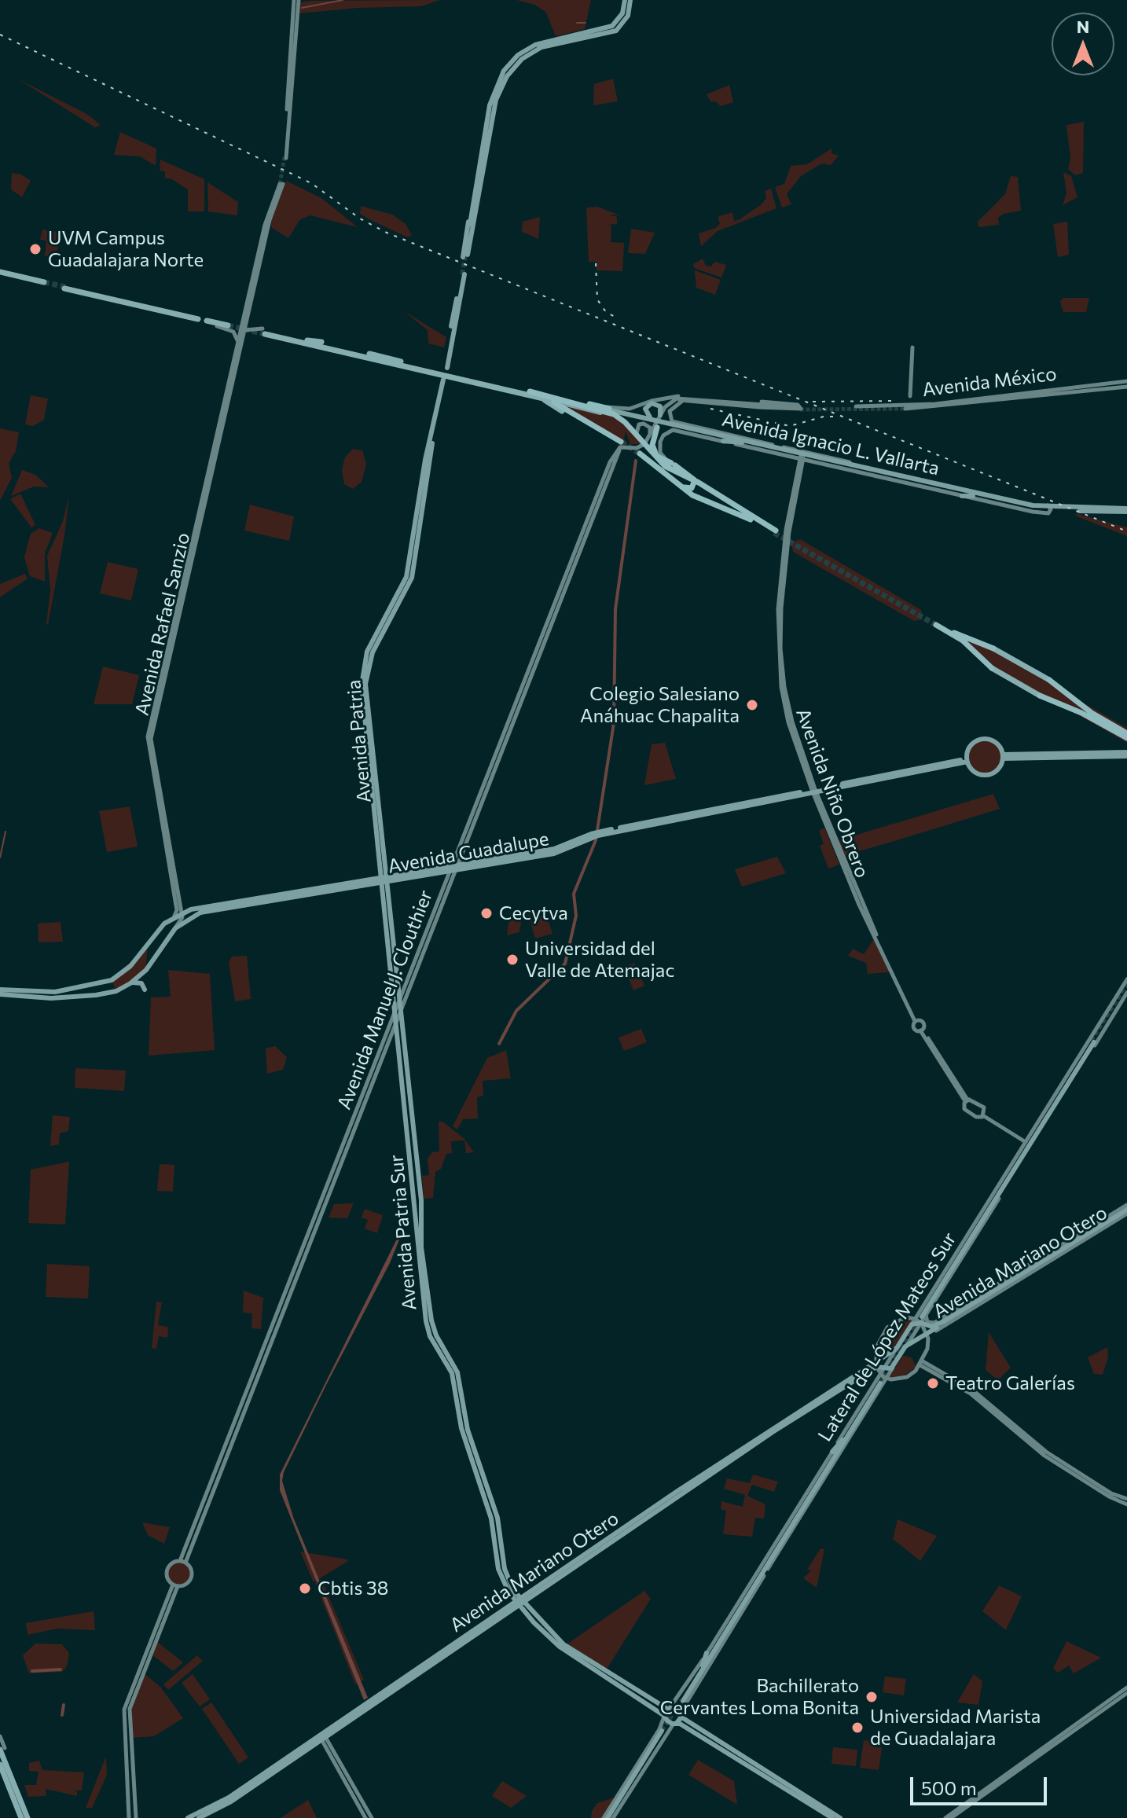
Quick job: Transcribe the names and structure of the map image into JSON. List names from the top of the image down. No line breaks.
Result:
{"streets":{"highway":["Avenida Ignacio L. Vallarta"],"main road":["Avenida México","Avenida Rafael Sanzio","Avenida Patria","Avenida Niño Obrero","Avenida Guadalupe","Avenida Manuel J. Clouthier","Avenida Patria Sur","Avenida Mariano Otero","Lateral de López Mateos Sur"]},"crossings":[["Avenida Ignacio L. Vallarta","Avenida Niño Obrero"],["Avenida Rafael Sanzio","Avenida Guadalupe"],["Avenida Patria","Avenida Guadalupe"],["Avenida Patria","Avenida Patria Sur"],["Avenida Niño Obrero","Avenida Guadalupe"],["Avenida Guadalupe","Avenida Manuel J. Clouthier"],["Avenida Guadalupe","Avenida Patria Sur"],["Avenida Manuel J. Clouthier","Avenida Patria Sur"],["Avenida Patria Sur","Avenida Mariano Otero"],["Avenida Mariano Otero","Lateral de López Mateos Sur"]],"places":["UVM Campus Guadalajara Norte","Colegio Salesiano Anáhuac Chapalita","Cecytva","Universidad del Valle de Atemajac","Teatro Galerías","Cbtis 38","Bachillerato Cervantes Loma Bonita","Universidad Marista de Guadalajara"],"scale_bar":"500 m","north":"top"}
